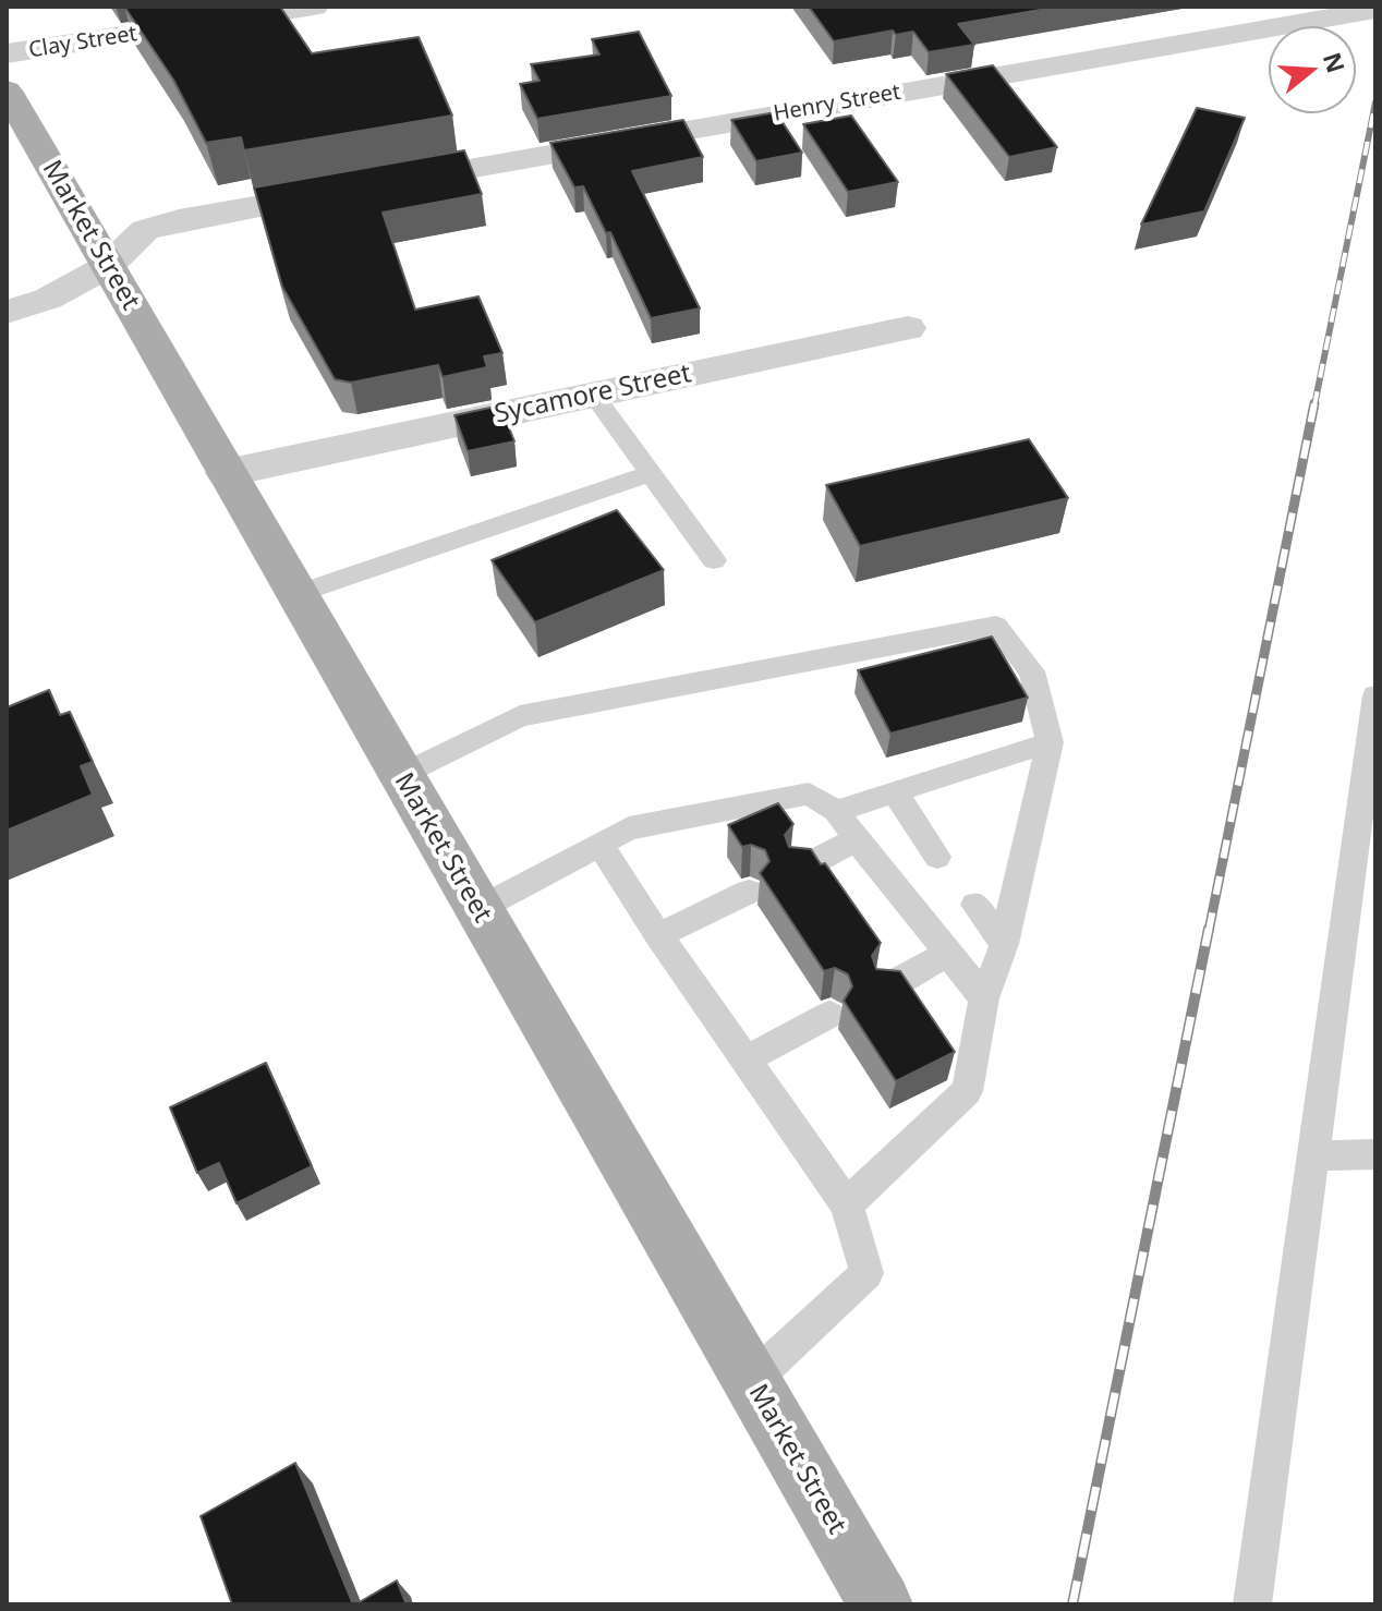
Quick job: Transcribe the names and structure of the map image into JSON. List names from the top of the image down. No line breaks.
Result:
{"streets":{"main road":["Market Street"],"street":["Clay Street","Henry Street","Sycamore Street"]},"crossings":[["Market Street","Sycamore Street"]],"north":"right"}
